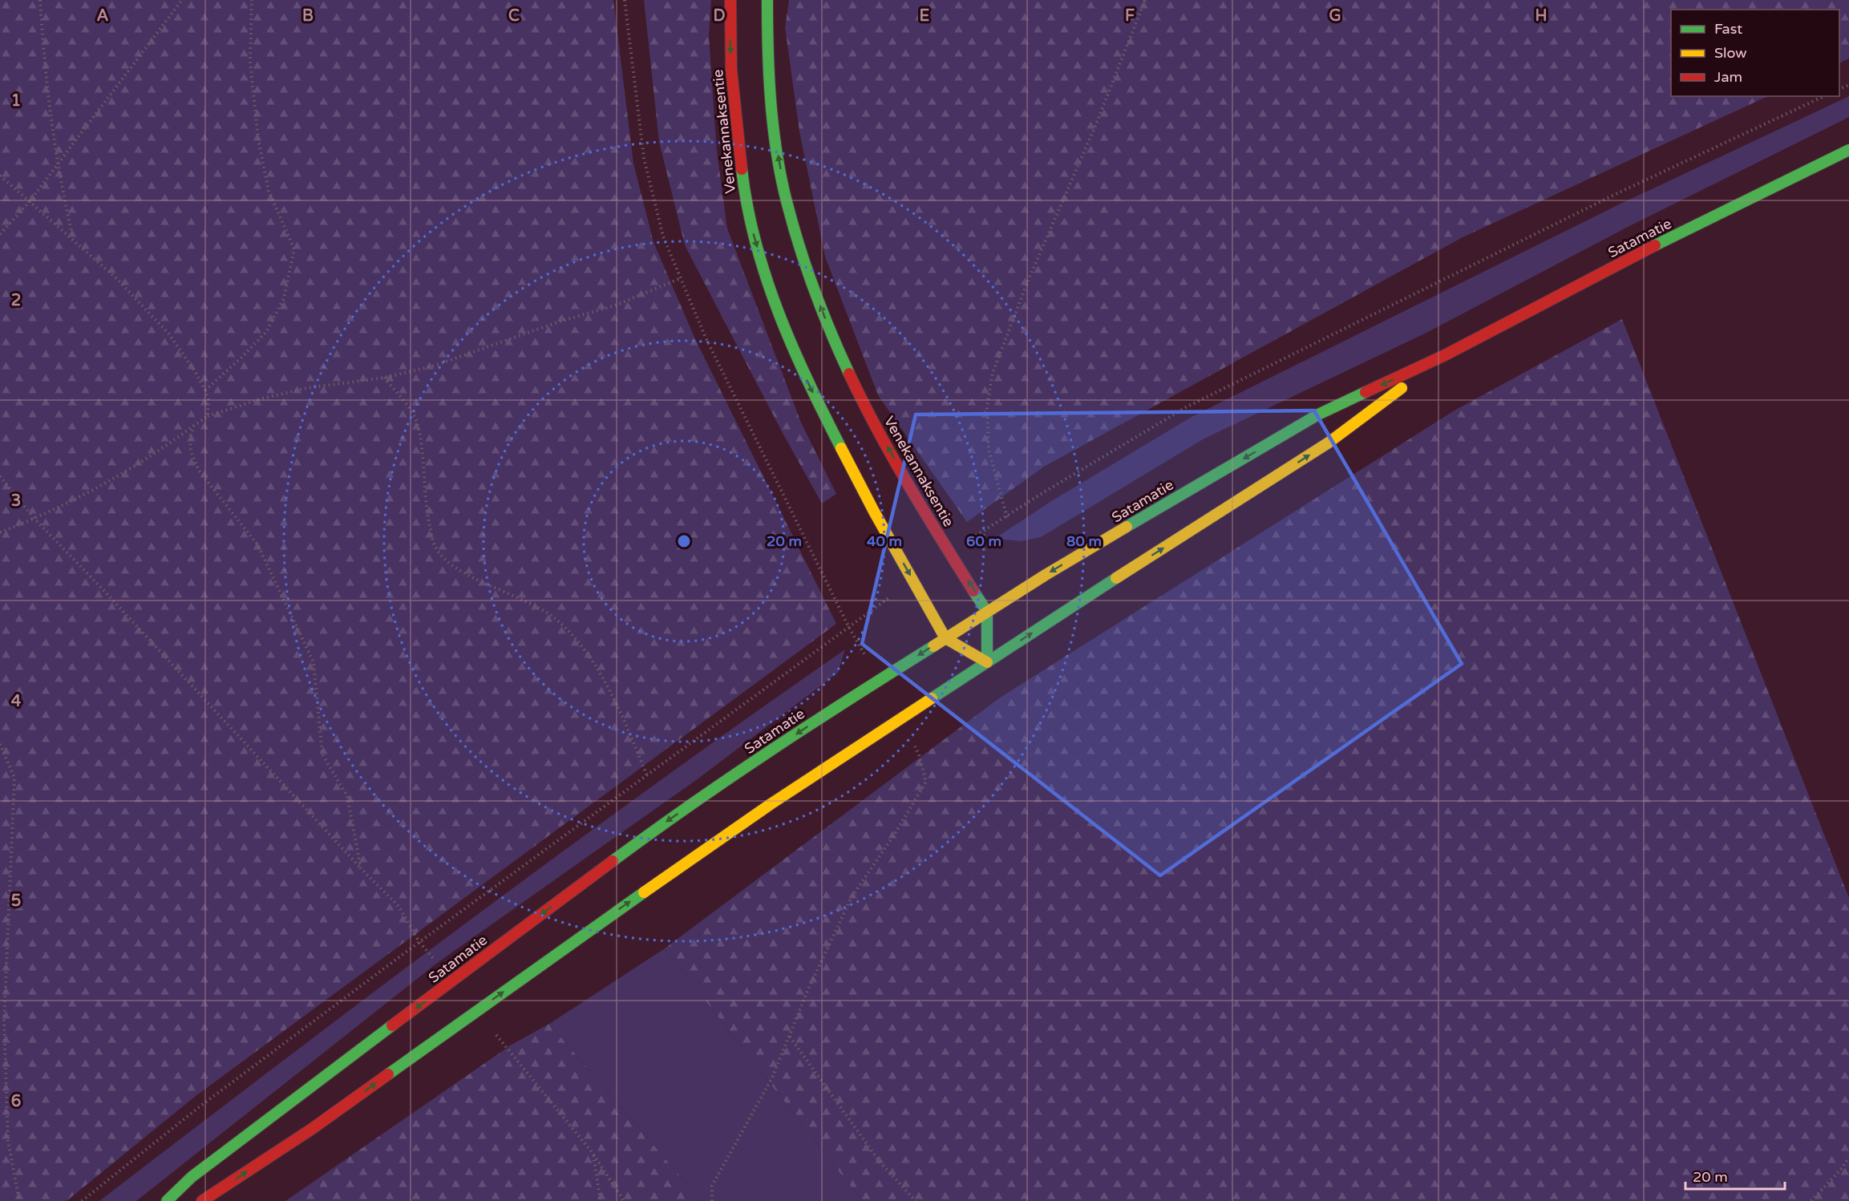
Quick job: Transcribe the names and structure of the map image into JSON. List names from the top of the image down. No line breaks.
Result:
{"streets":{"main road":["Venekannaksentie","Satamatie"]},"crossings":[["Venekannaksentie","Satamatie"]],"legend":["Fast","Slow","Jam"],"scale_bar":"20 m","grid":{"columns":["A","B","C","D","E","F","G","H"],"rows":["1","2","3","4","5","6"]},"rings":["20 m","40 m","60 m","80 m"]}
